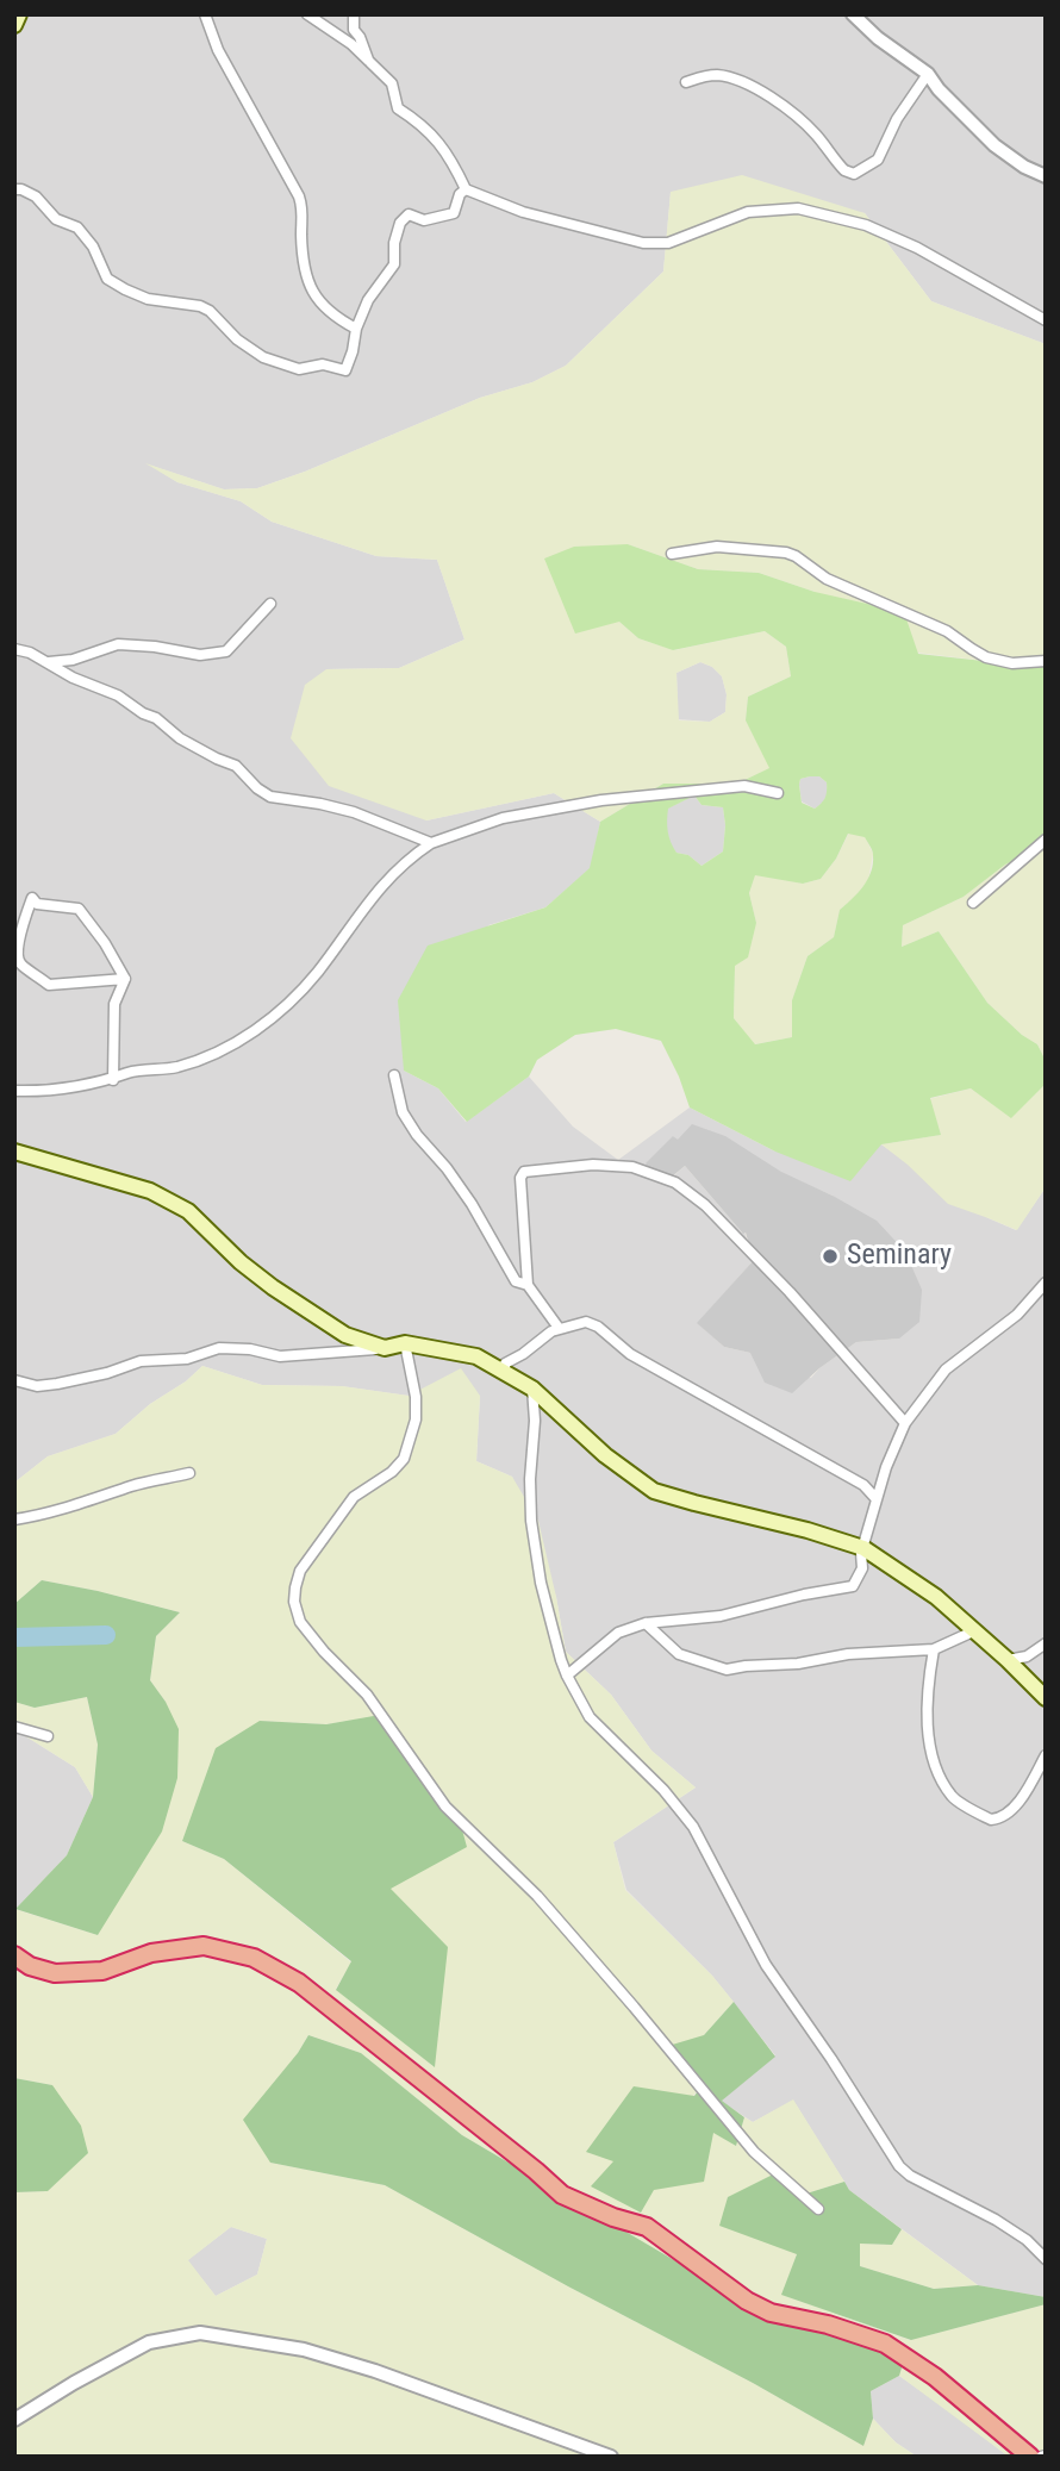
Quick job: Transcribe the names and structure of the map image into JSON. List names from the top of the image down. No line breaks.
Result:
{"places":["Seminary"]}
